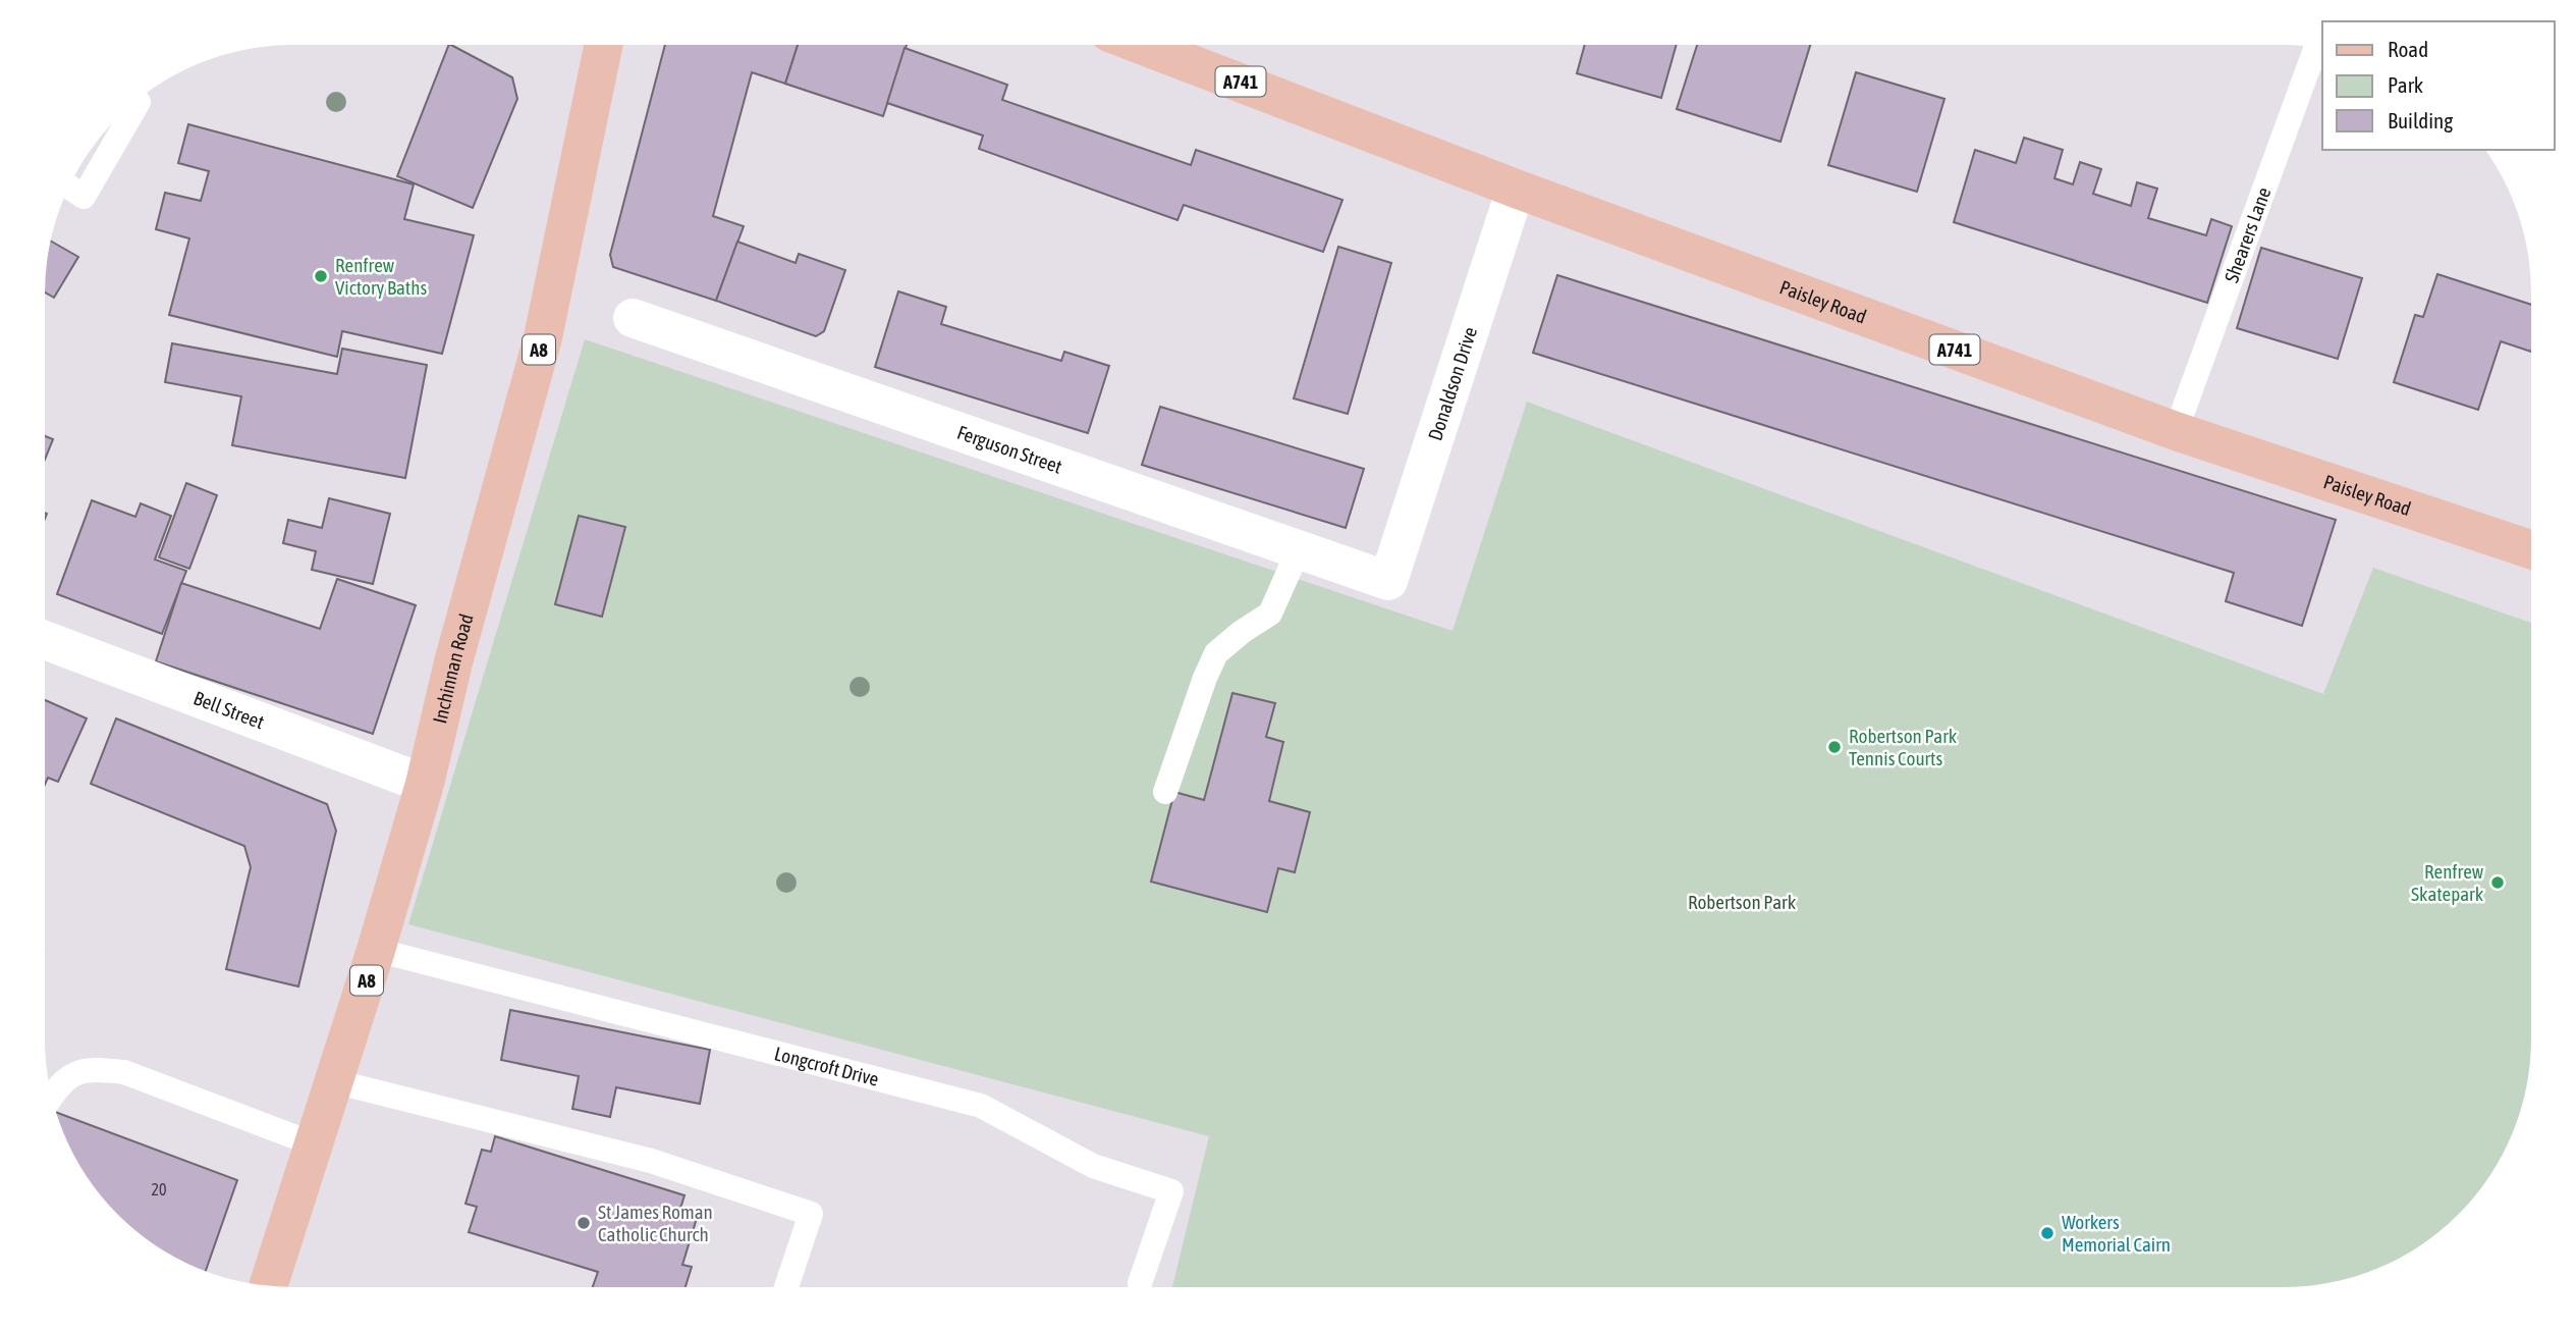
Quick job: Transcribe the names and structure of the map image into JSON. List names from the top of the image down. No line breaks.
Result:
{"streets":{"main road":["A741","Paisley Road","A8","Inchinnan Road"],"street":["Donaldson Drive","Ferguson Street","Bell Street"],"lane":["Shearers Lane","Longcroft Drive"]},"crossings":[["Shearers Lane","Paisley Road"],["Paisley Road","Donaldson Drive"],["Donaldson Drive","Ferguson Street"],["Inchinnan Road","Bell Street"],["Inchinnan Road","Longcroft Drive"]],"parks":["Robertson Park"],"places":["Renfrew Victory Baths","Robertson Park Tennis Courts","Renfrew Skatepark","St James Roman Catholic Church","Workers Memorial Cairn"],"house_numbers":["20"],"legend":["Road","Park","Building"]}
